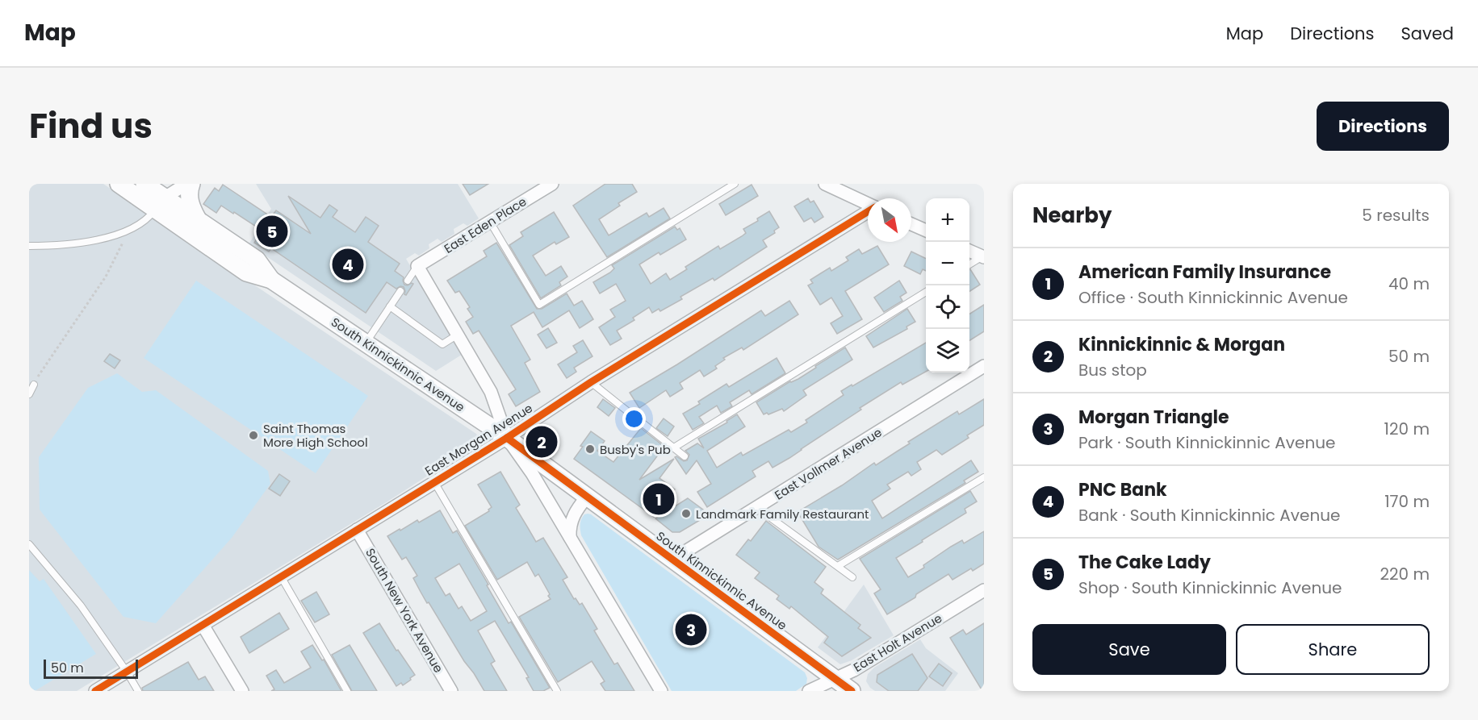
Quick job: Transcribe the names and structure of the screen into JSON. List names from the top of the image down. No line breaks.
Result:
{"streets":{"main road":["South Kinnickinnic Avenue"],"street":["East Eden Place","East Morgan Avenue","East Vollmer Avenue","South New York Avenue","East Holt Avenue"]},"crossings":[["South Kinnickinnic Avenue","East Morgan Avenue"],["South Kinnickinnic Avenue","East Vollmer Avenue"],["South Kinnickinnic Avenue","East Holt Avenue"],["East Morgan Avenue","South New York Avenue"]],"places":["Saint Thomas More High School","Busby's Pub","Landmark Family Restaurant"],"scale_bar":"50 m","north":"bottom right","page":{"header":"Map","nav":["Map","Directions","Saved"],"title":"Find us","buttons":["Directions",["Save","Share"]],"heading":["Nearby","5 results"],"map_buttons":["+","−"],"pins":["5","4","2","1","3"],"list":[{"mark":"1","name":"American Family Insurance","note":"Office · South Kinnickinnic Avenue","value":"40 m"},{"mark":"2","name":"Kinnickinnic & Morgan","note":"Bus stop","value":"50 m"},{"mark":"3","name":"Morgan Triangle","note":"Park · South Kinnickinnic Avenue","value":"120 m"},{"mark":"4","name":"PNC Bank","note":"Bank · South Kinnickinnic Avenue","value":"170 m"},{"mark":"5","name":"The Cake Lady","note":"Shop · South Kinnickinnic Avenue","value":"220 m"}],"scale":"50 m"}}
